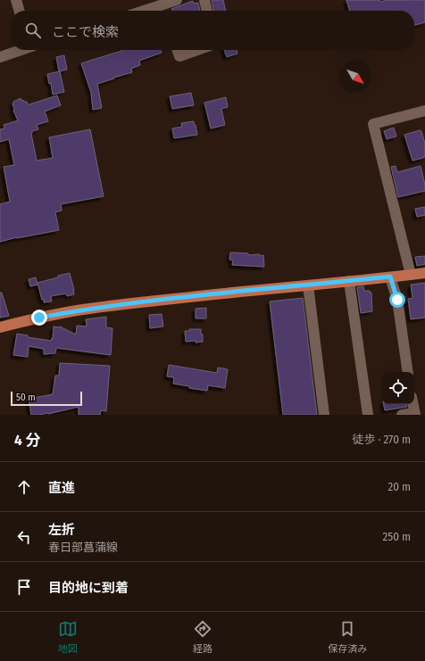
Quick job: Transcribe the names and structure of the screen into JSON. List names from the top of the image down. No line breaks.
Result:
{"scale_bar":"50 m","north":"bottom right","page":{"search":"ここで検索","scale":"50 m","heading":["4 分","徒歩 · 270 m"],"list":[["直進","20 m"],["左折","春日部菖蒲線","250 m"],"目的地に到着"],"nav":["地図","経路","保存済み"]}}
